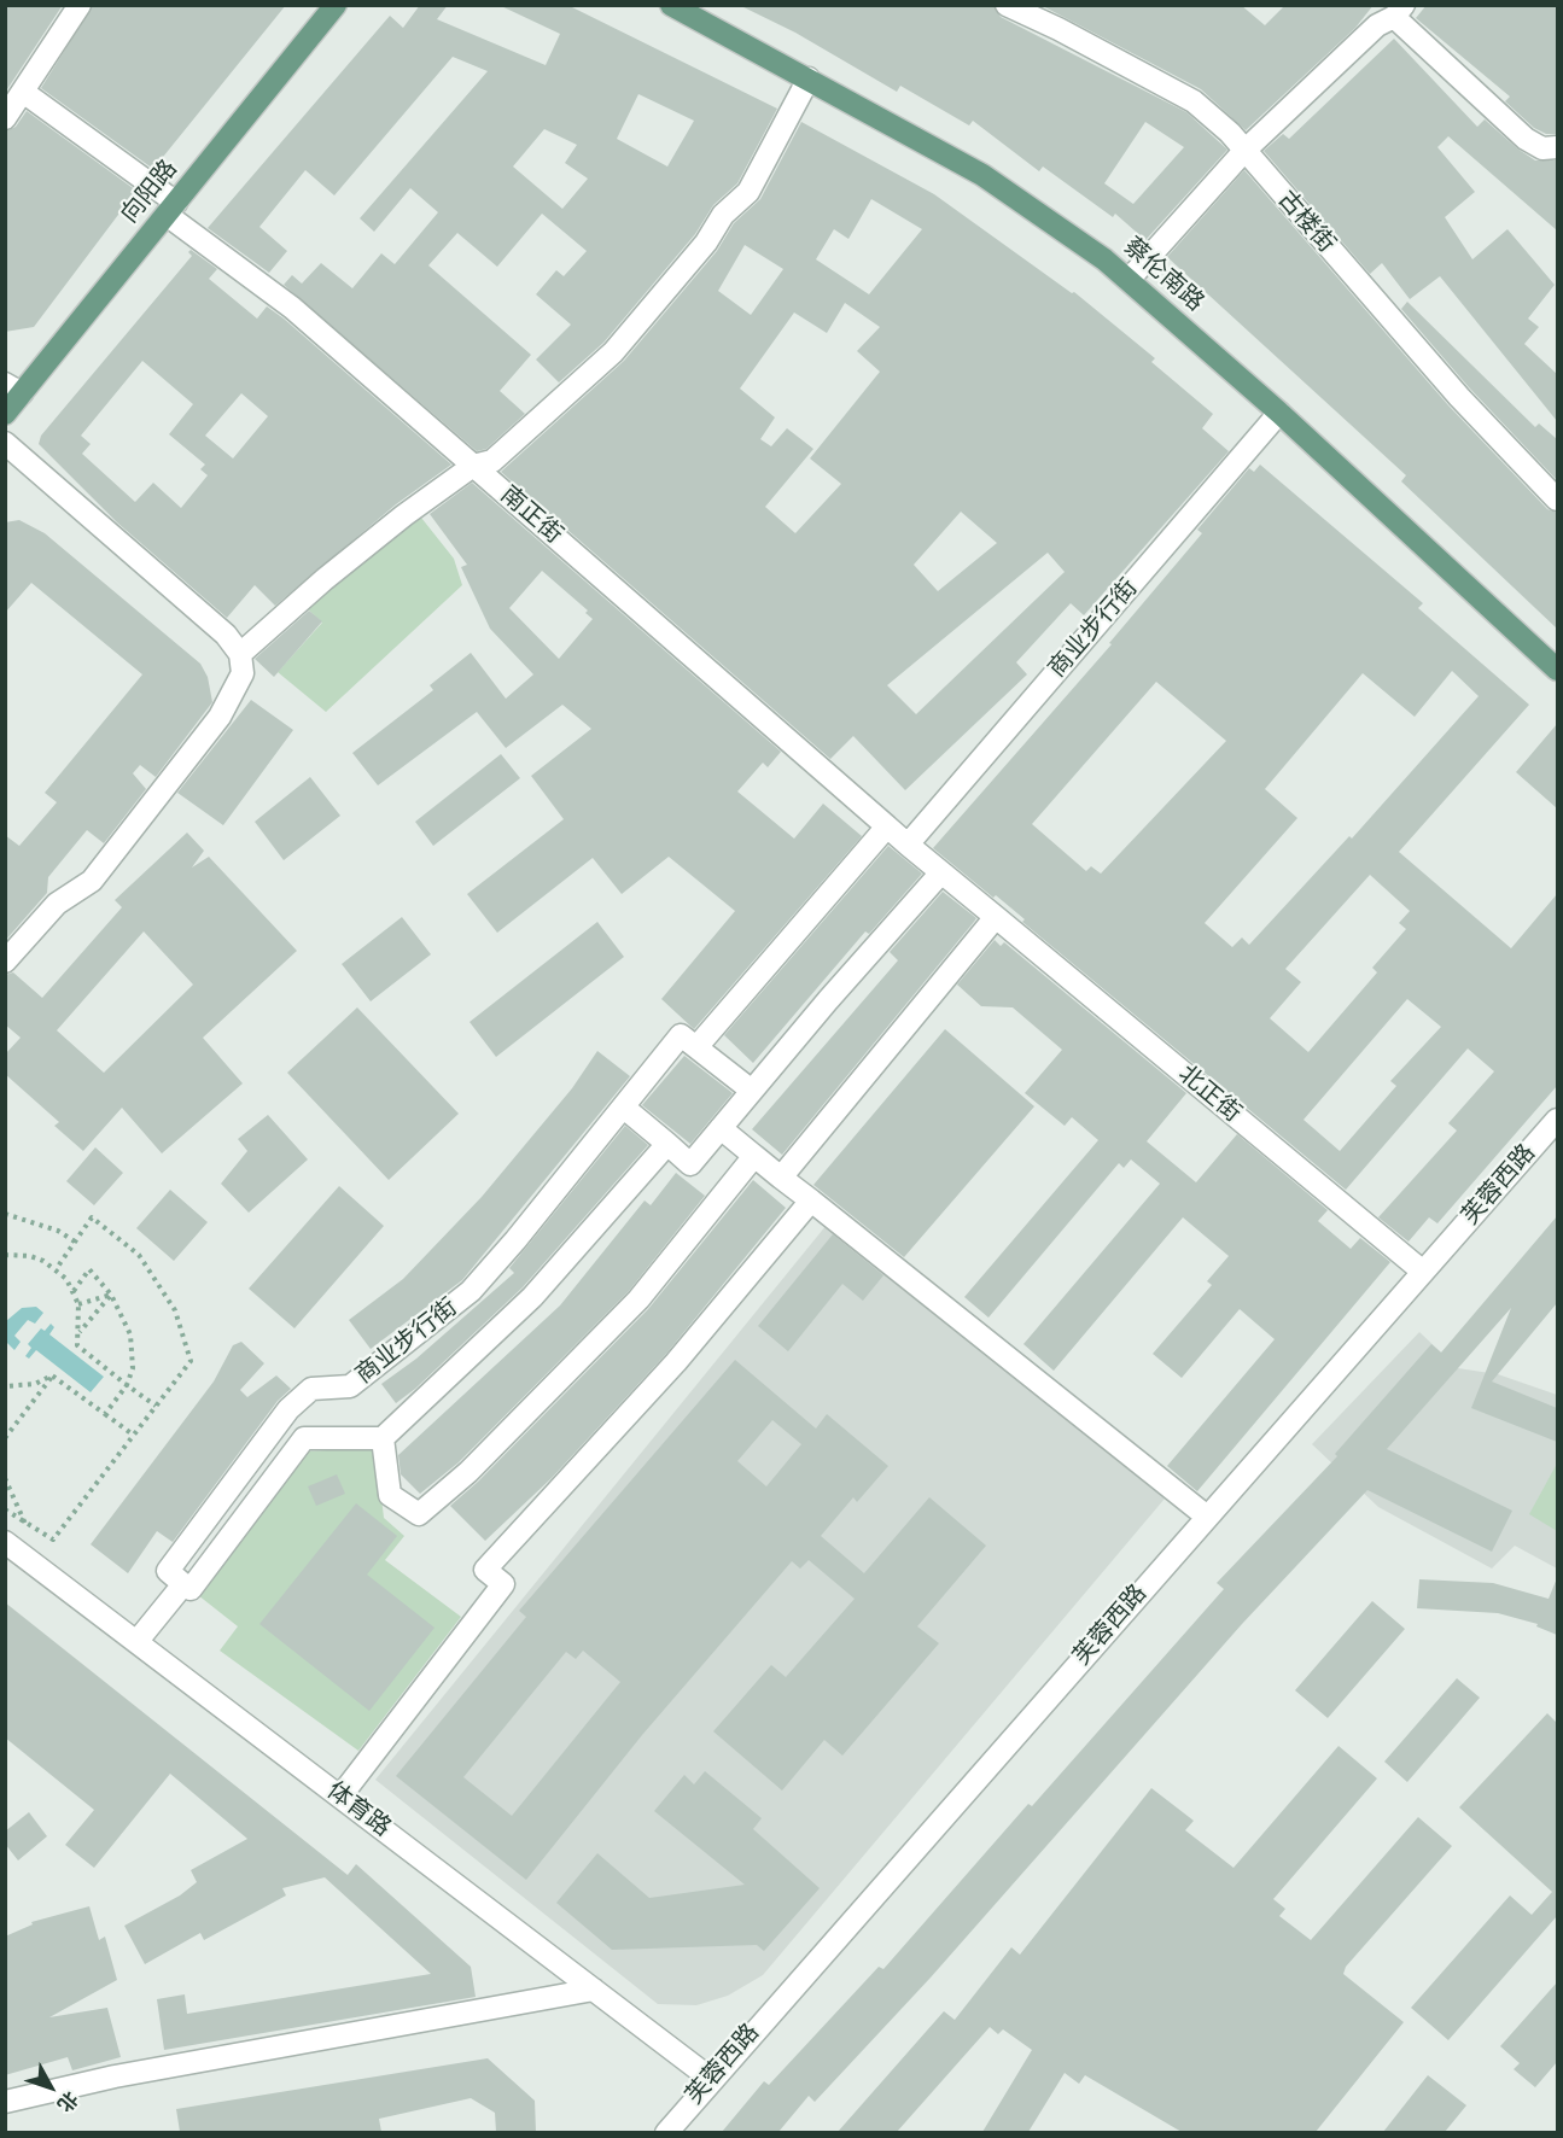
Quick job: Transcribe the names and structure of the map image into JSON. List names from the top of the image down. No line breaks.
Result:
{"streets":{"main road":["向阳路","蔡伦南路"],"street":["古楼街","南正街","商业步行街","北正街","芙蓉西路","体育路"]},"crossings":[["向阳路","南正街"],["蔡伦南路","商业步行街"],["北正街","芙蓉西路"],["芙蓉西路","体育路"]],"north":"bottom right"}
